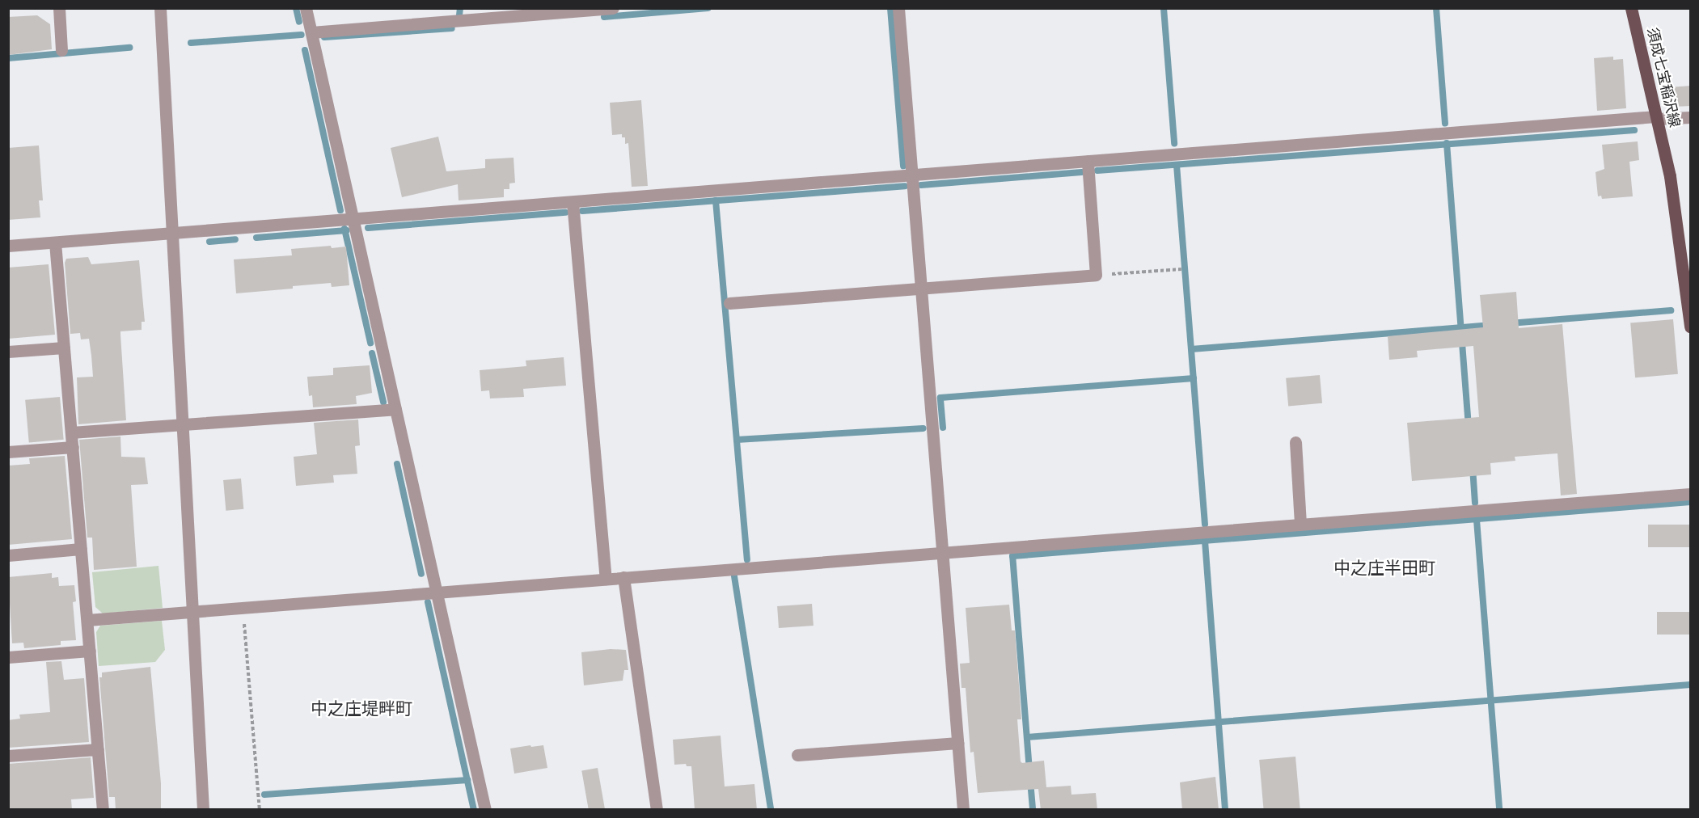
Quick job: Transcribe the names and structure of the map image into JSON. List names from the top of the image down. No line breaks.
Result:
{"streets":{"main road":["須成七宝稲沢線"]},"districts":["中之庄半田町","中之庄堤畔町"]}
